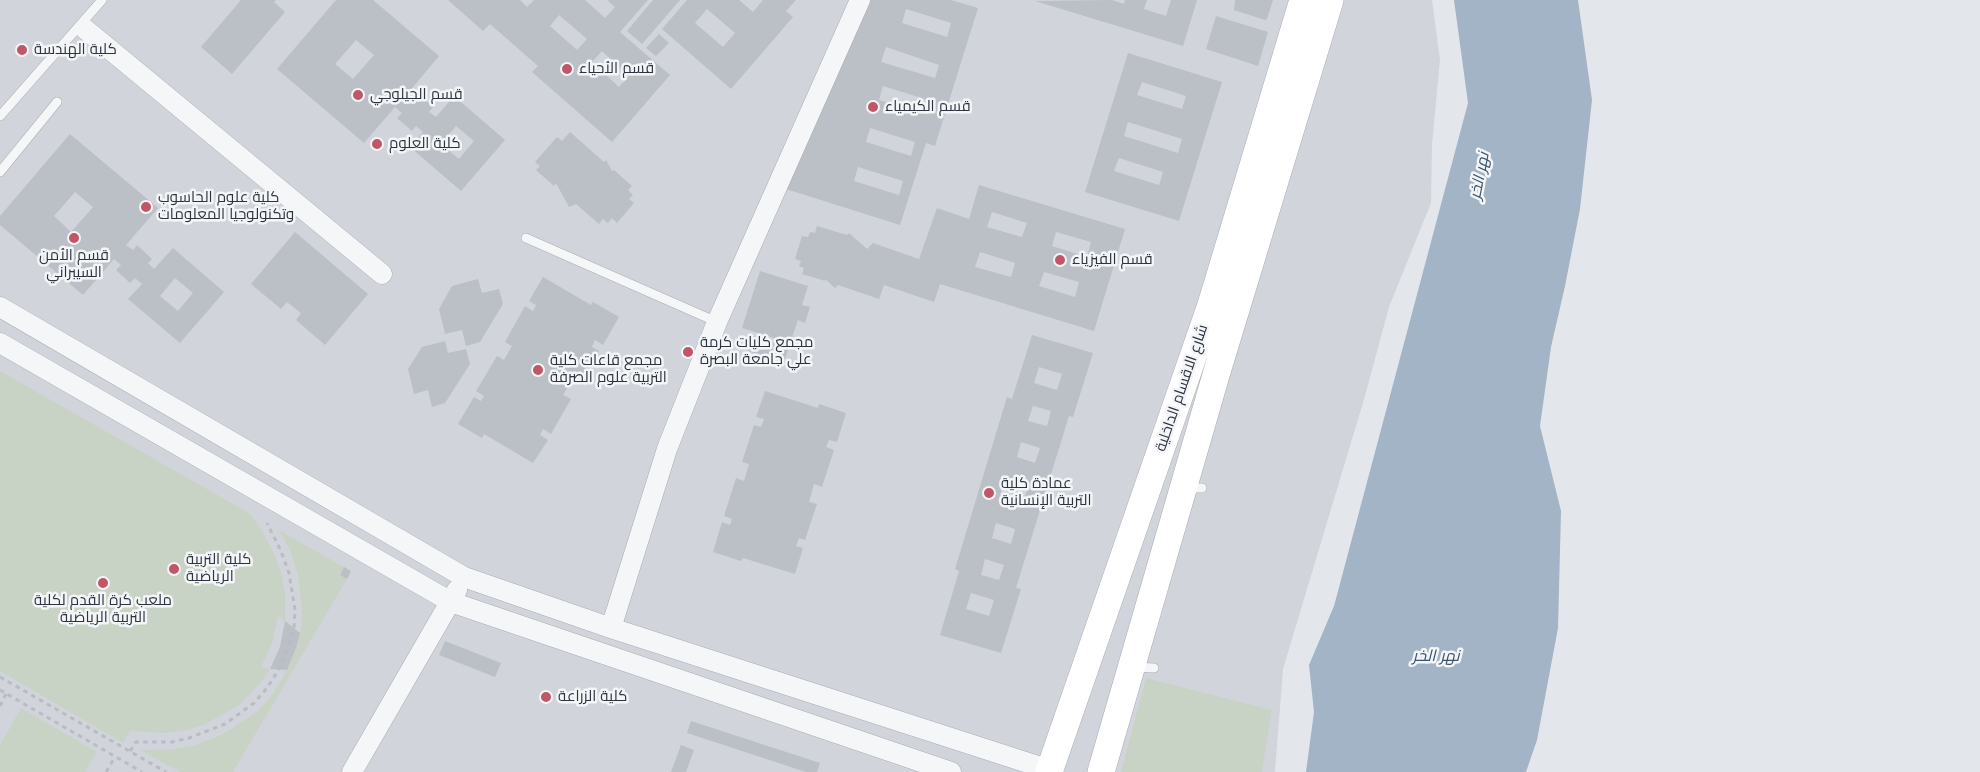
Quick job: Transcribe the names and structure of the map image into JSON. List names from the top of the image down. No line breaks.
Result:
{"streets":{"street":["شارع الاقسام الداخلية"]},"water":["نهر الخر"],"places":["كلية الهندسة","قسم الأحياء","قسم الجيلوجي","قسم الكيمياء","كلية العلوم","كلية علوم الحاسوب وتكنولوجيا المعلومات","قسم الأمن السيبراني","قسم الفيزياء","مجمع كليات كرمة علي جامعة البصرة","مجمع قاعات كلية التربية علوم الصرفة","عمادة كلية التربية الإنسانية","كلية التربية الرياضية","ملعب كرة القدم لكلية التربية الرياضية","كلية الزراعة"]}
